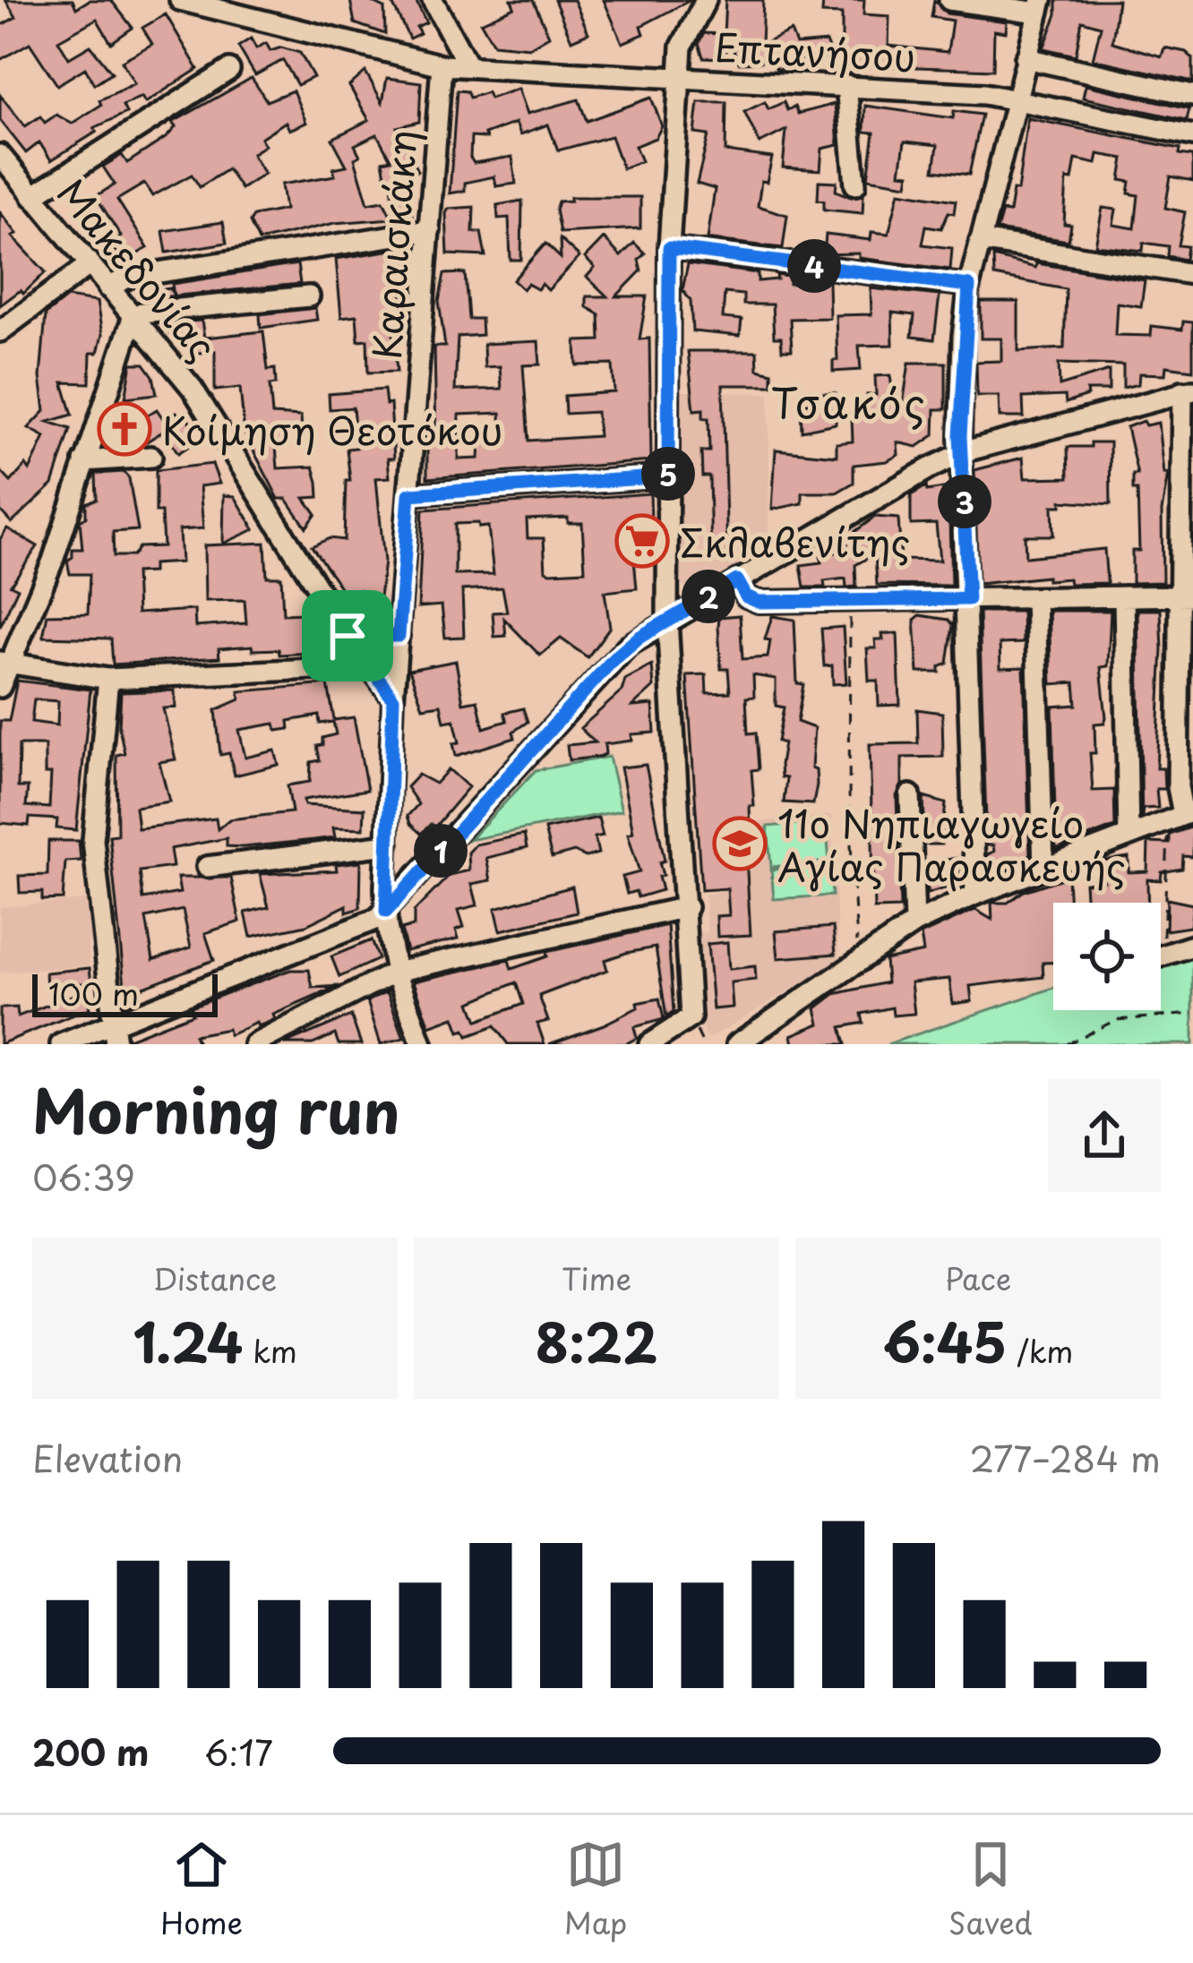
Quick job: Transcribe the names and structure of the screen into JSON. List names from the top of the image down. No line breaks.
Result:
{"streets":{"street":["Επτανήσου","Καραισκάκη","Μακεδονίας"]},"crossings":[["Επτανήσου","Καραισκάκη"],["Καραισκάκη","Μακεδονίας"]],"districts":["Τσακός"],"places":{"church":["Κοίμηση Θεοτόκου"],"supermarket":["Σκλαβενίτης"],"school or university":["11ο Νηπιαγωγείο Αγίας Παρασκευής"]},"scale_bar":"100 m","page":{"pins":["4","5","3","2","1"],"scale":"100 m","heading":["Morning run","06:39"],"stats":[["Distance","1.24 km"],["Time","8:22"],["Pace","6:45 /km"]],"chart":["Elevation","277–284 m"],"list":[{"name":"200 m","note":"6:17"}],"tabs":["Home","Map","Saved"]}}
